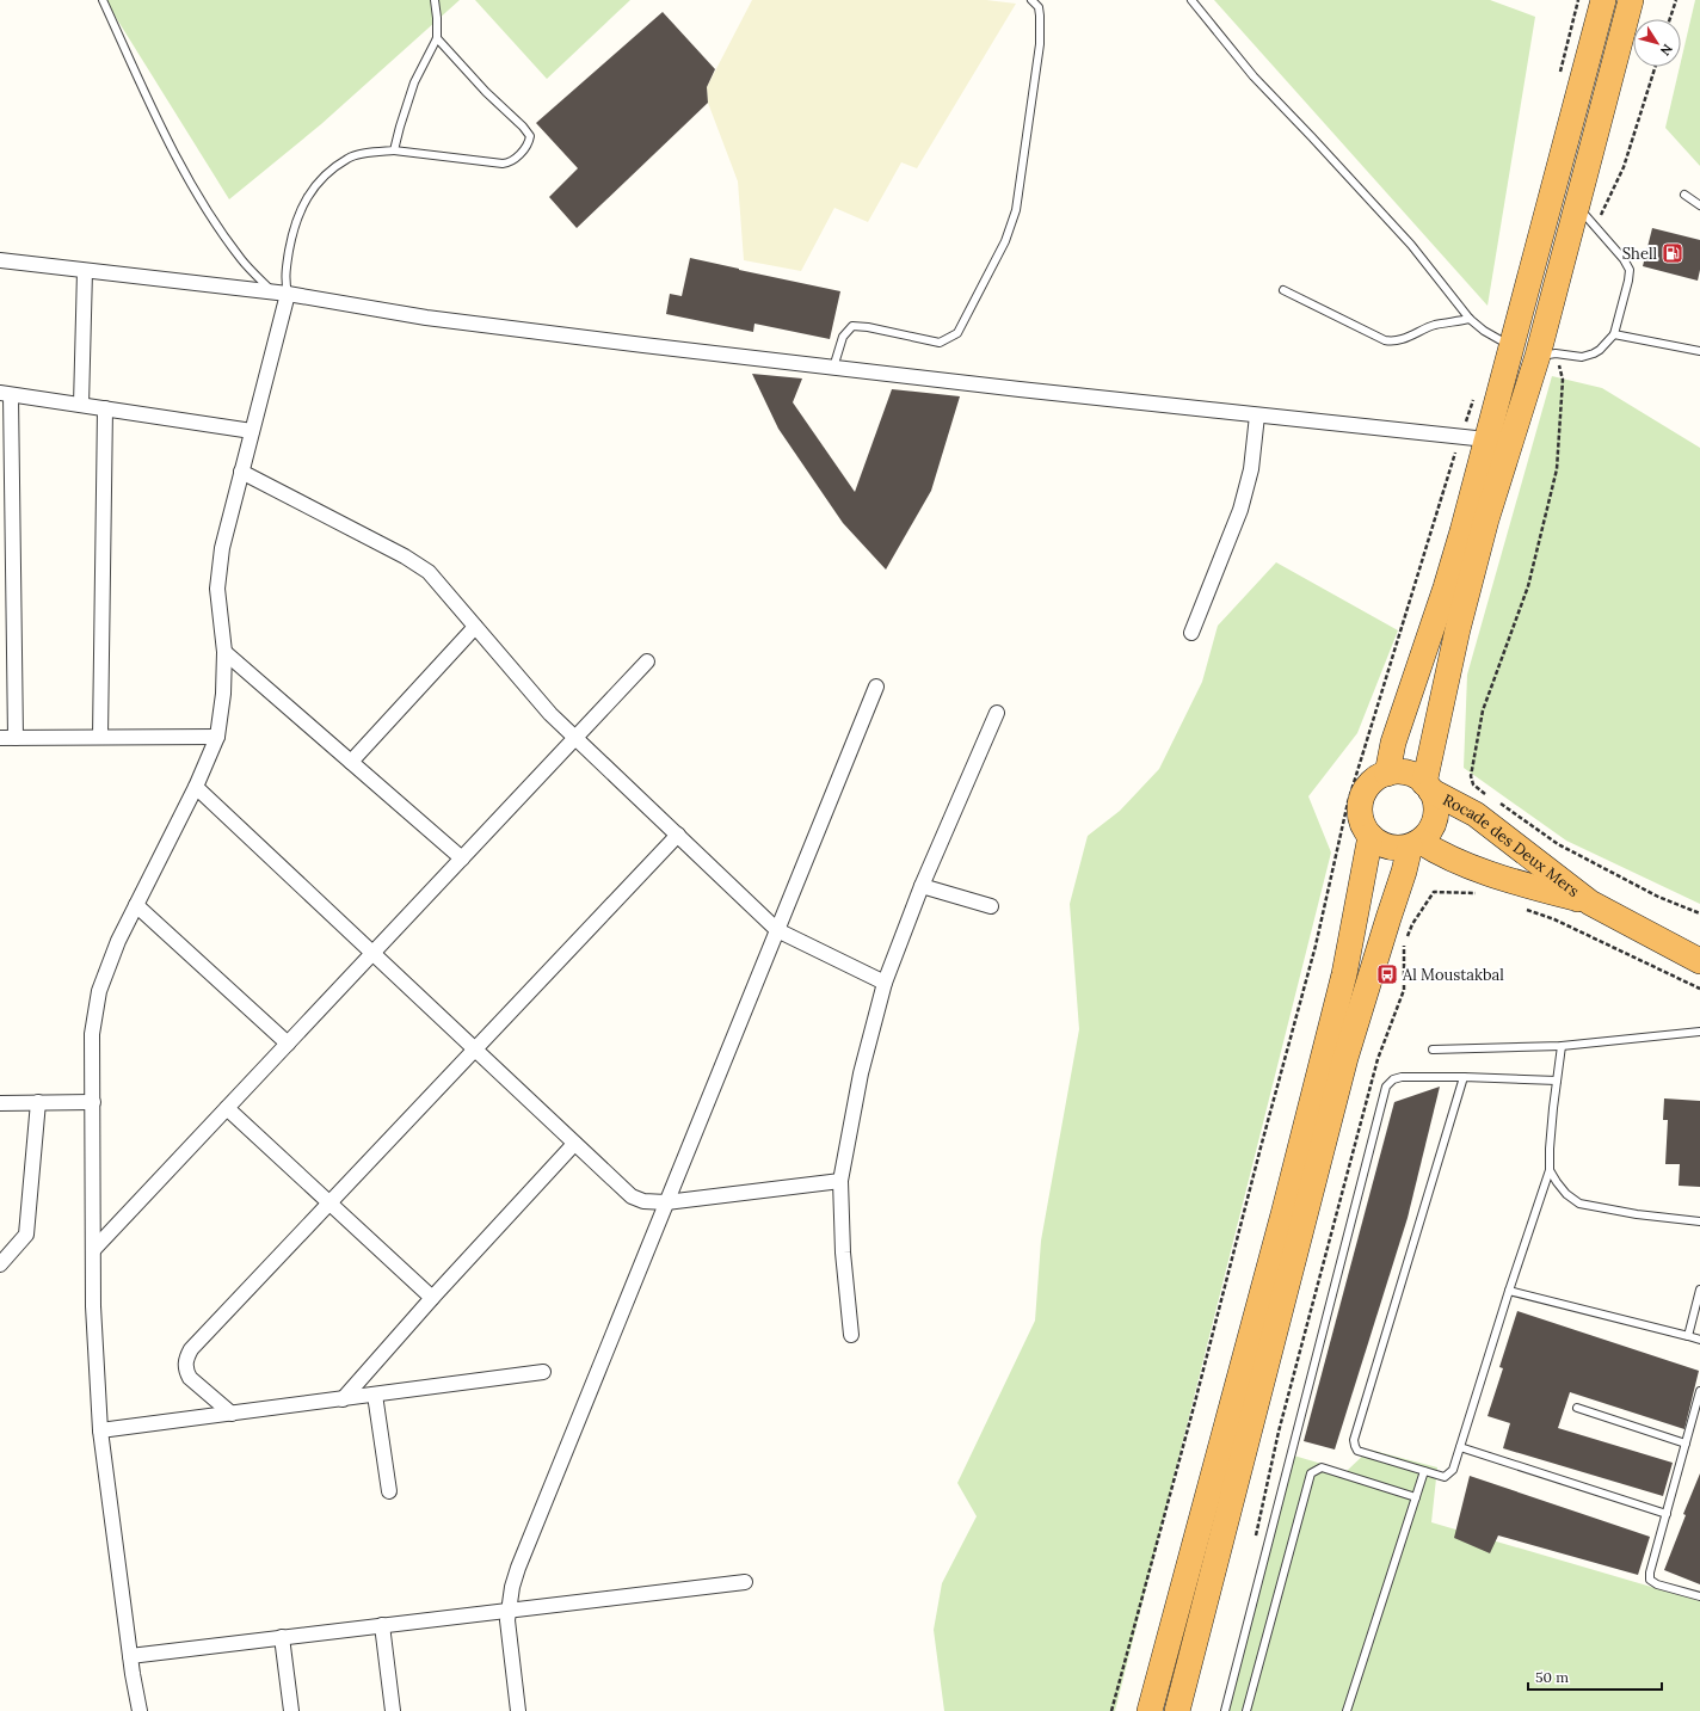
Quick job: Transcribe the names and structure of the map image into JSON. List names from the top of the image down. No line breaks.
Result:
{"streets":{"highway":["Rocade des Deux Mers"]},"places":{"fuel station":["Shell"],"bus stop":["Al Moustakbal"]},"scale_bar":"50 m","north":"bottom right"}
